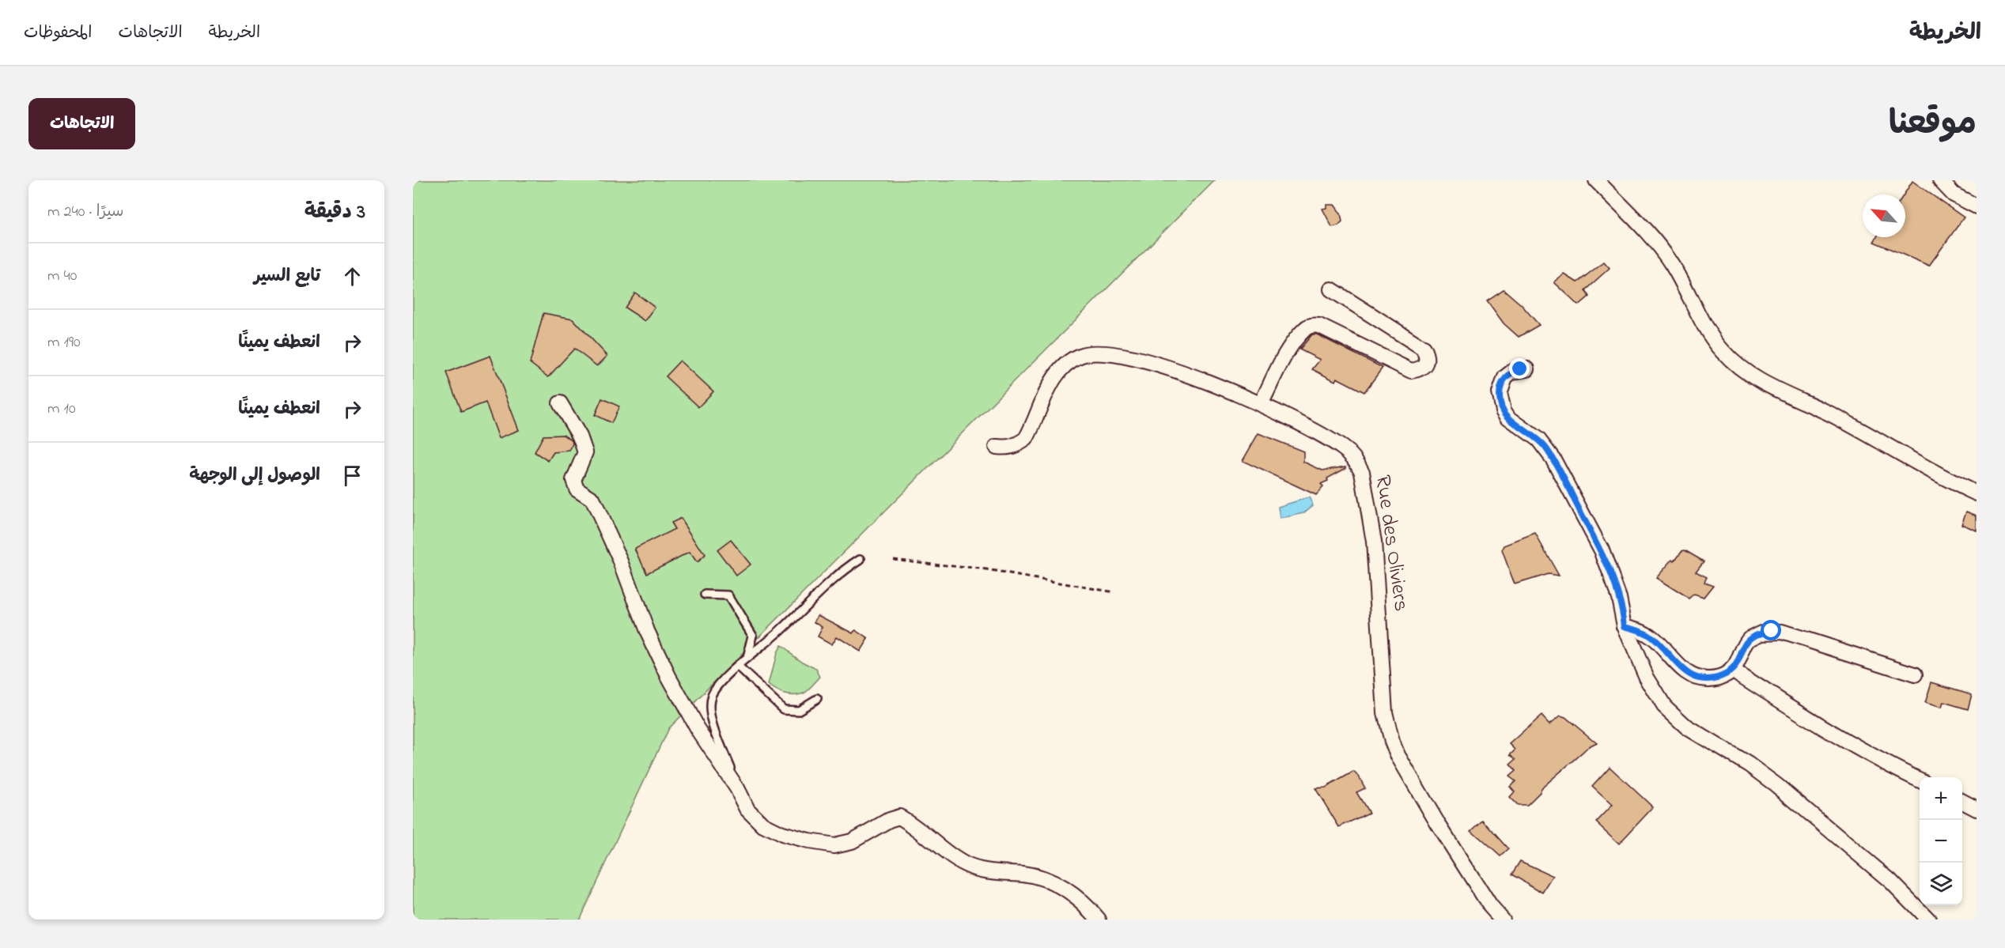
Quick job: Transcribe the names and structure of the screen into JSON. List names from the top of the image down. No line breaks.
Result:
{"streets":{"street":["Rue des Oliviers"]},"north":"top left","page":{"header":"الخريطة","nav":["الخريطة","الاتجاهات","المحفوظات"],"title":"موقعنا","buttons":"الاتجاهات","heading":["3 دقيقة","سيرًا · 240 m"],"list":[["تابع السير","40 m"],["انعطف يمينًا","190 m"],["انعطف يمينًا","10 m"],"الوصول إلى الوجهة"],"map_buttons":["+","−"]}}
